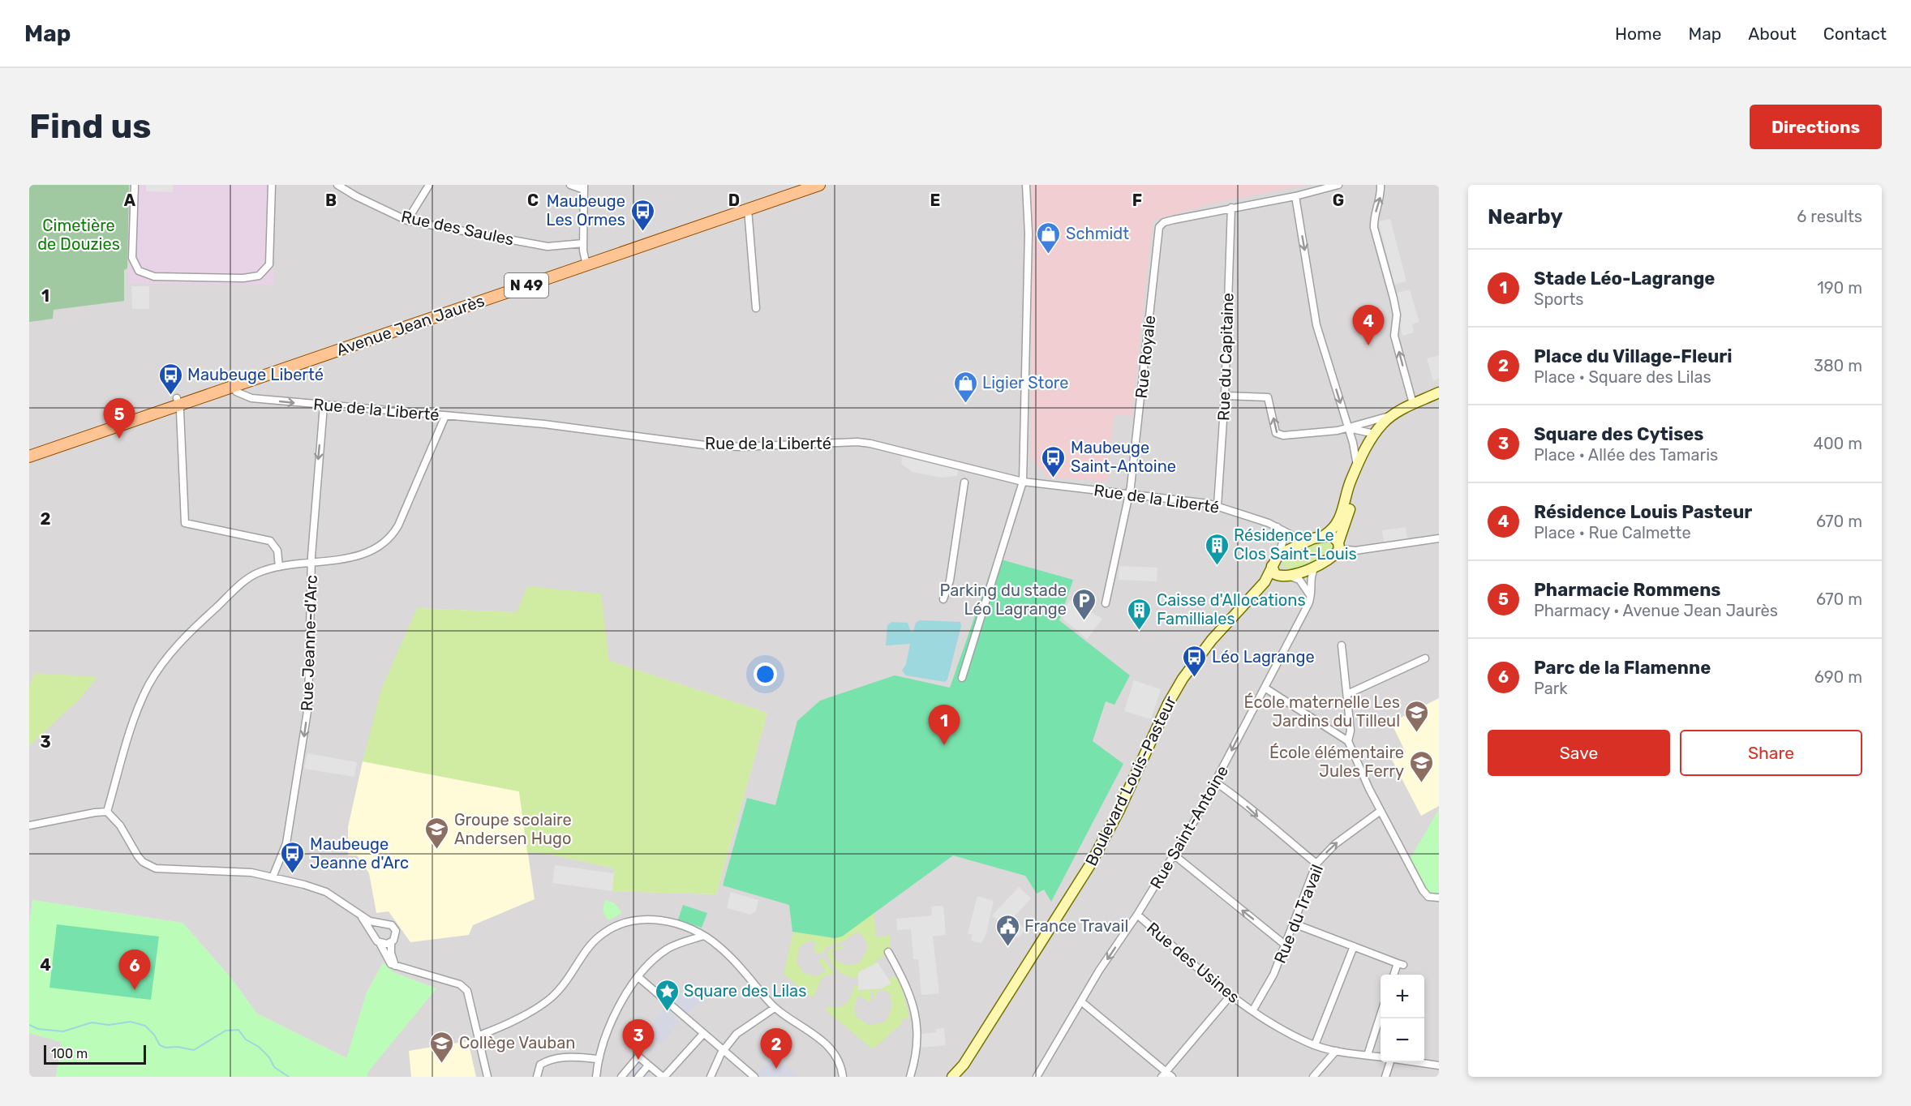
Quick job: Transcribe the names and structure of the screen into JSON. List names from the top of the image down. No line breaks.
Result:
{"streets":{"main road":["N 49","Avenue Jean Jaurès","Boulevard Louis-Pasteur"],"street":["Rue des Saules","Rue Royale","Rue du Capitaine","Rue de la Liberté","Rue Jeanne-d'Arc","Rue Saint-Antoine","Rue du Travail","Rue des Usines"]},"crossings":[["Avenue Jean Jaurès","Rue de la Liberté"],["Rue Royale","Rue du Capitaine"],["Rue Royale","Rue de la Liberté"],["Rue du Capitaine","Rue de la Liberté"],["Rue de la Liberté","Rue Jeanne-d'Arc"],["Rue Saint-Antoine","Rue des Usines"],["Rue du Travail","Rue des Usines"]],"one_way":["Rue Jeanne-d'Arc","Rue Saint-Antoine"],"parks":["Cimetière de Douzies"],"places":{"bus stop":["Maubeuge Les Ormes","Maubeuge Liberté","Maubeuge Saint-Antoine","Léo Lagrange","Maubeuge Jeanne d'Arc"],"shop":["Schmidt","Ligier Store"],"building":["Résidence Le Clos Saint-Louis","Caisse d'Allocations Familliales"],"parking":["Parking du stade Léo Lagrange"],"school or university":["École maternelle Les Jardins du Tilleul","École élémentaire Jules Ferry","Groupe scolaire Andersen Hugo","Collège Vauban"],"public building":["France Travail"],"place":["Square des Lilas"]},"scale_bar":"100 m","page":{"header":"Map","nav":["Home","Map","About","Contact"],"buttons":["Directions",["Save","Share"]],"title":"Find us","heading":["Nearby","6 results"],"list":[{"mark":"1","name":"Stade Léo-Lagrange","note":"Sports","value":"190 m"},{"mark":"2","name":"Place du Village-Fleuri","note":"Place · Square des Lilas","value":"380 m"},{"mark":"3","name":"Square des Cytises","note":"Place · Allée des Tamaris","value":"400 m"},{"mark":"4","name":"Résidence Louis Pasteur","note":"Place · Rue Calmette","value":"670 m"},{"mark":"5","name":"Pharmacie Rommens","note":"Pharmacy · Avenue Jean Jaurès","value":"670 m"},{"mark":"6","name":"Parc de la Flamenne","note":"Park","value":"690 m"}],"pins":["4","5","1","6","3","2"],"map_buttons":["+","−"],"scale":"100 m"},"grid":{"columns":["A","B","C","D","E","F","G"],"rows":["1","2","3","4"]}}
